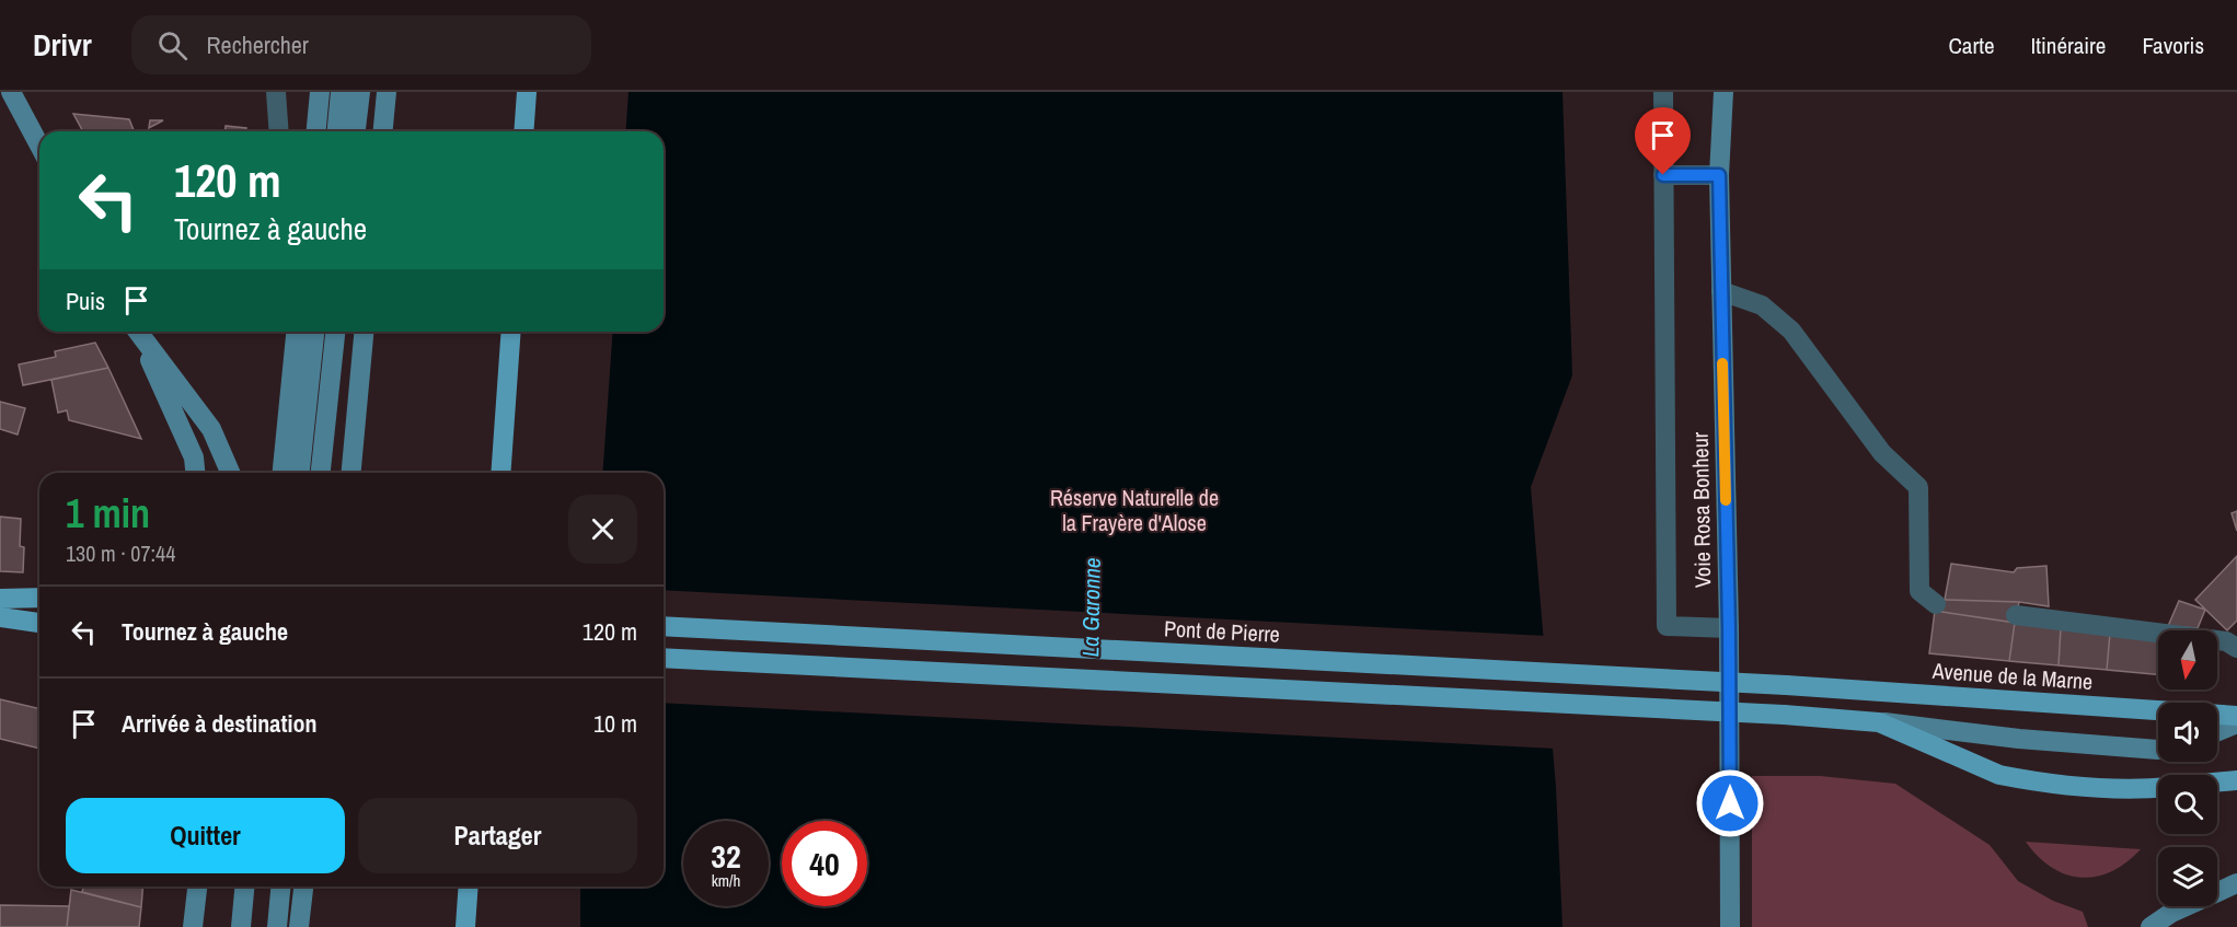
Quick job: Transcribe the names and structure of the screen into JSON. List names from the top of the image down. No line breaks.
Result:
{"streets":{"main road":["Pont de Pierre","Avenue de la Marne"],"street":["Voie Rosa Bonheur"]},"crossings":[["Pont de Pierre","Avenue de la Marne"]],"water":["La Garonne"],"parks":["Réserve Naturelle de la Frayère d'Alose"],"north":"bottom","page":{"header":"Drivr","search":"Rechercher","nav":["Carte","Itinéraire","Favoris"],"turn":["120 m","Tournez à gauche"],"then":"Puis","heading":["1 min","130 m · 07:44"],"list":[{"name":"Tournez à gauche","value":"120 m"},{"name":"Arrivée à destination","value":"10 m"}],"buttons":["Quitter","Partager"],"speed":"32 km/h","limit":"40"}}
